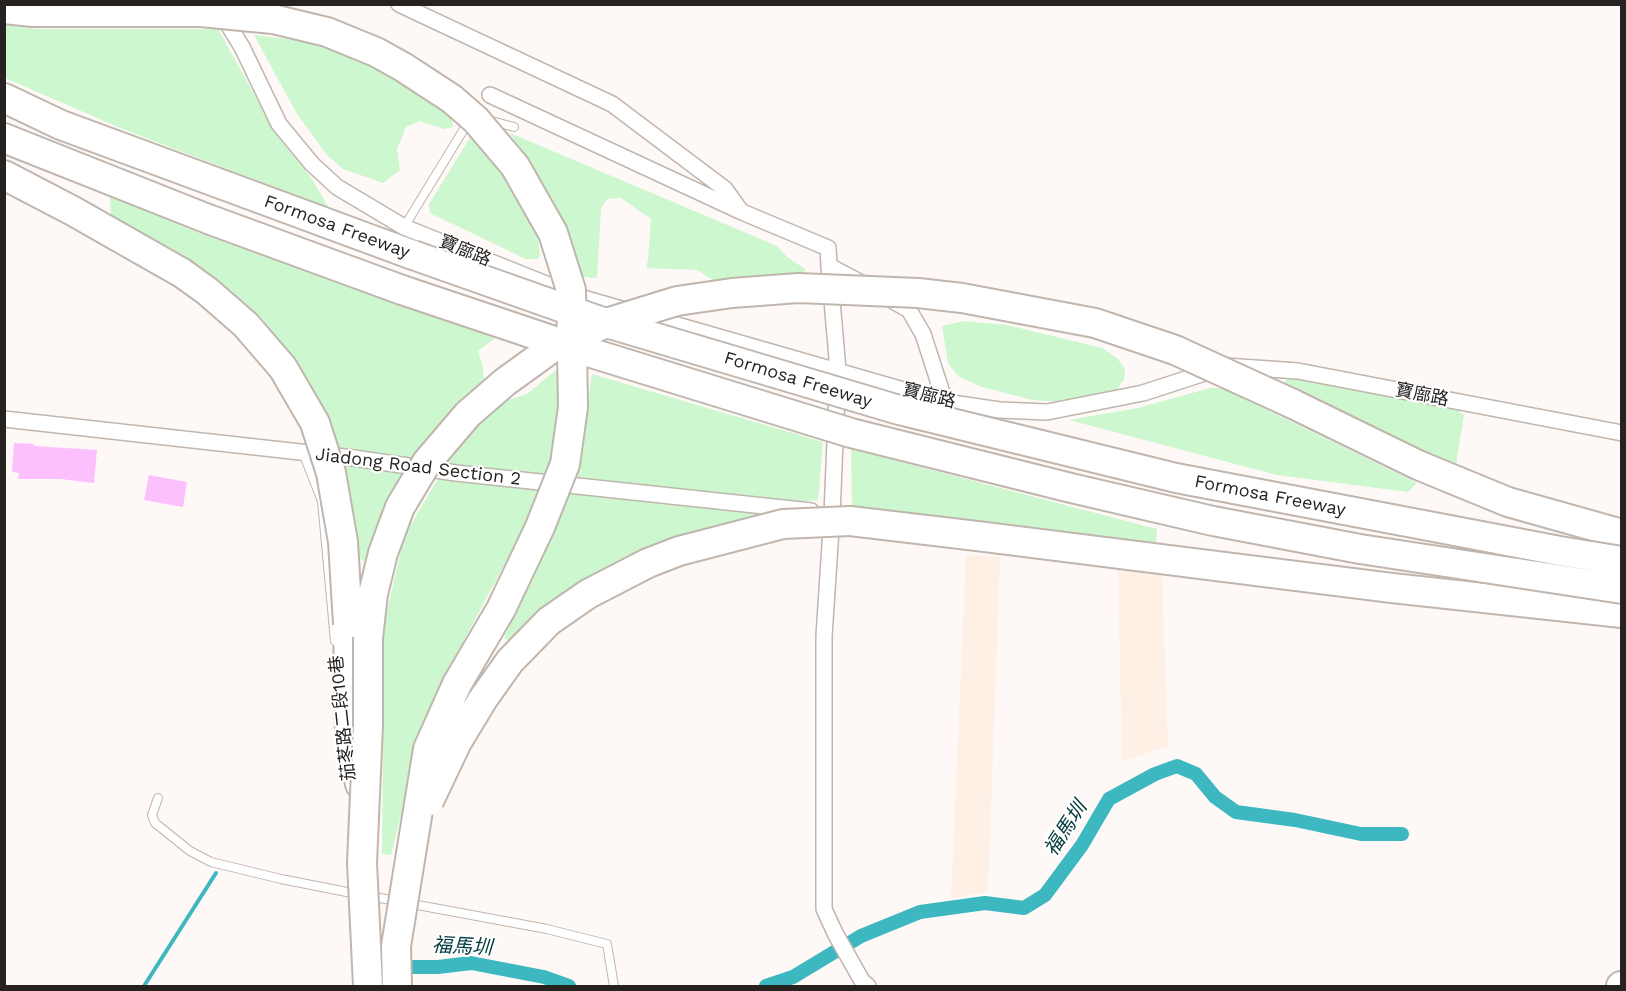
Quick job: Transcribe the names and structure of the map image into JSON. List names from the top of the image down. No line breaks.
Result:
{"streets":{"highway":["Formosa Freeway"],"street":["寶廍路","Jiadong Road Section 2"],"lane":["茄苳路二段10巷"]},"crossings":[["Jiadong Road Section 2","茄苳路二段10巷"]],"water":["福馬圳"]}
